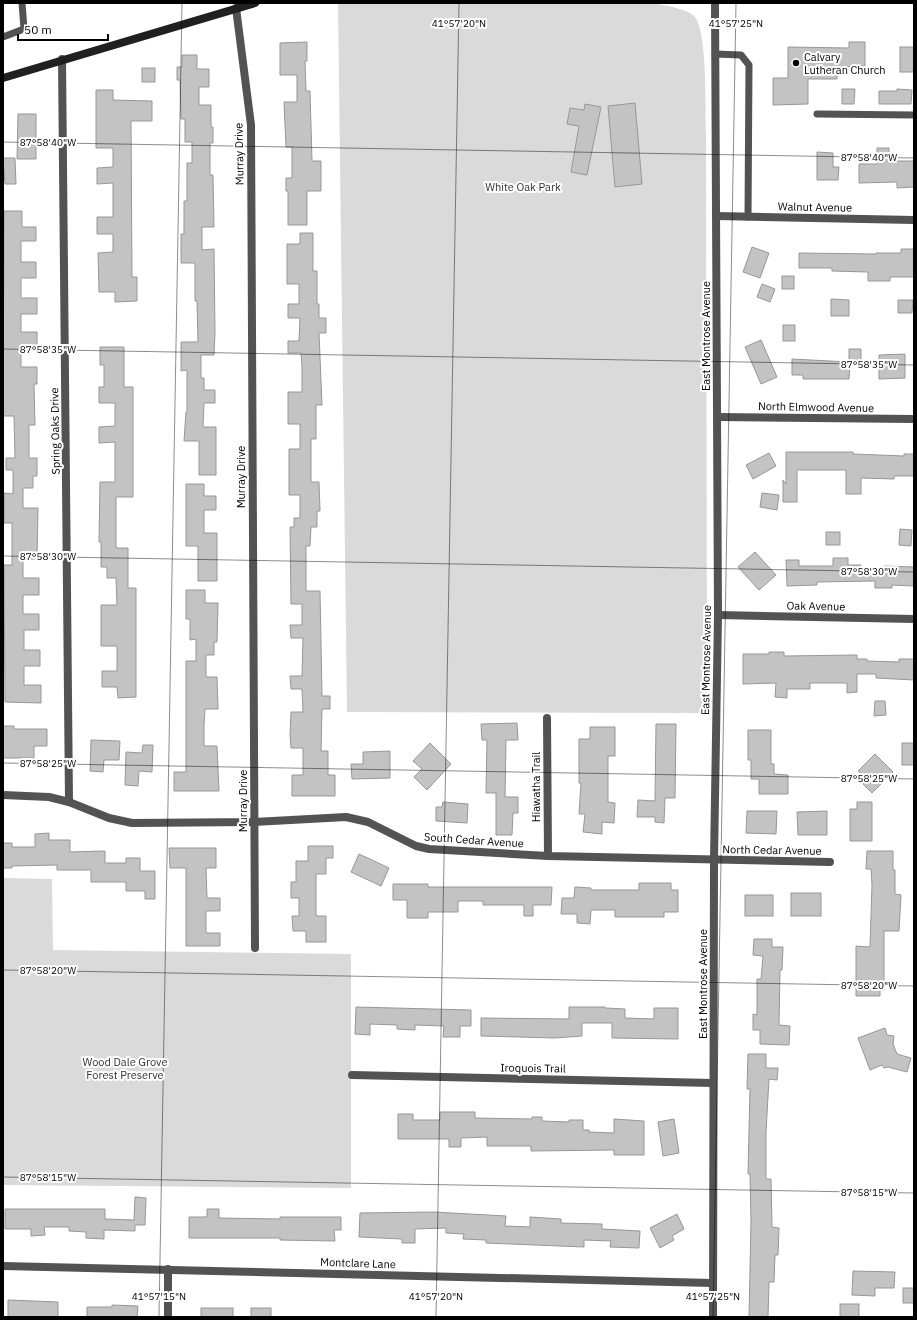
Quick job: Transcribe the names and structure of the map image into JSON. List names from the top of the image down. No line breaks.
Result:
{"streets":{"street":["Murray Drive","Walnut Avenue","East Montrose Avenue","North Elmwood Avenue","Spring Oaks Drive","Oak Avenue","Hiawatha Trail","South Cedar Avenue","North Cedar Avenue","Iroquois Trail","Montclare Lane"]},"crossings":[["Murray Drive","South Cedar Avenue"],["Walnut Avenue","East Montrose Avenue"],["East Montrose Avenue","North Elmwood Avenue"],["East Montrose Avenue","Oak Avenue"],["East Montrose Avenue","South Cedar Avenue"],["East Montrose Avenue","North Cedar Avenue"],["East Montrose Avenue","Iroquois Trail"],["East Montrose Avenue","Montclare Lane"],["Spring Oaks Drive","South Cedar Avenue"],["Hiawatha Trail","South Cedar Avenue"],["South Cedar Avenue","North Cedar Avenue"]],"parks":["White Oak Park","Wood Dale Grove Forest Preserve"],"places":["Calvary Lutheran Church"],"scale_bar":"50 m","coordinates":["41°57'20\"N","41°57'25\"N","87°58'40\"W","87°58'35\"W","87°58'30\"W","87°58'25\"W","87°58'20\"W","87°58'15\"W","41°57'15\"N"]}
